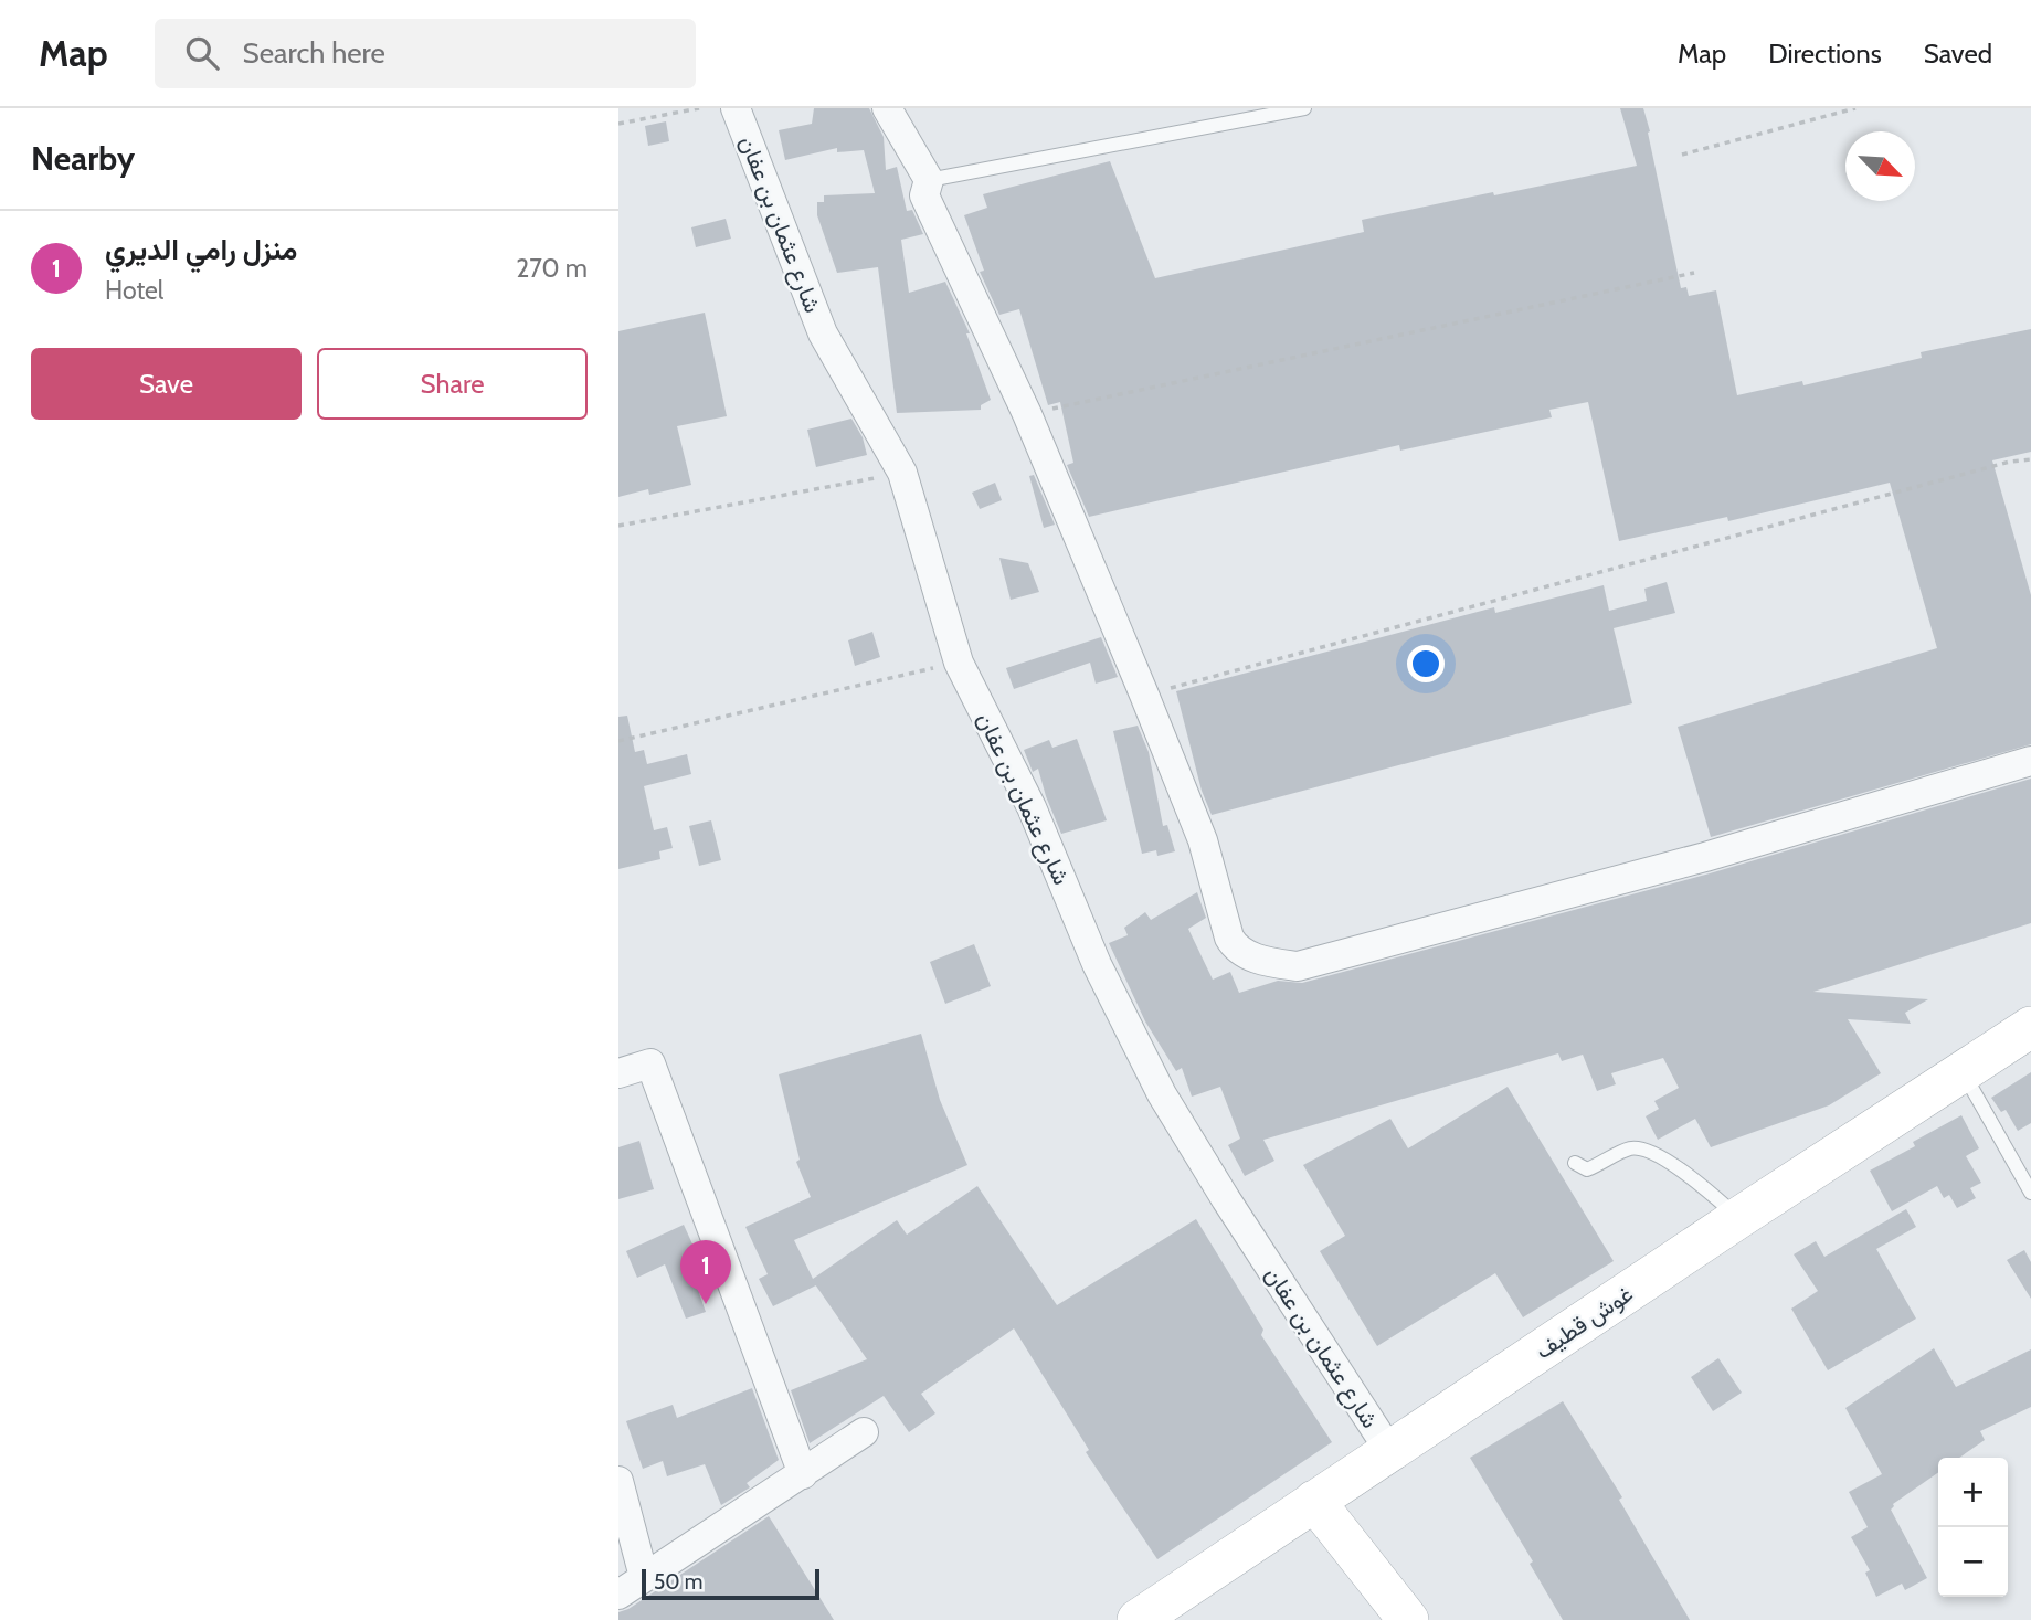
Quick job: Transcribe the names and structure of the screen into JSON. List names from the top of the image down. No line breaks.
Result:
{"streets":{"main road":["غوش قطيف"],"street":["شارع عثمان بن عفان"]},"crossings":[["شارع عثمان بن عفان","غوش قطيف"]],"scale_bar":"50 m","north":"bottom right","page":{"header":"Map","search":"Search here","nav":["Map","Directions","Saved"],"heading":"Nearby","list":[{"mark":"1","name":"منزل رامي الديري","note":"Hotel","value":"270 m"}],"buttons":["Save","Share"],"pins":"1","map_buttons":["+","−"],"scale":"50 m"}}
